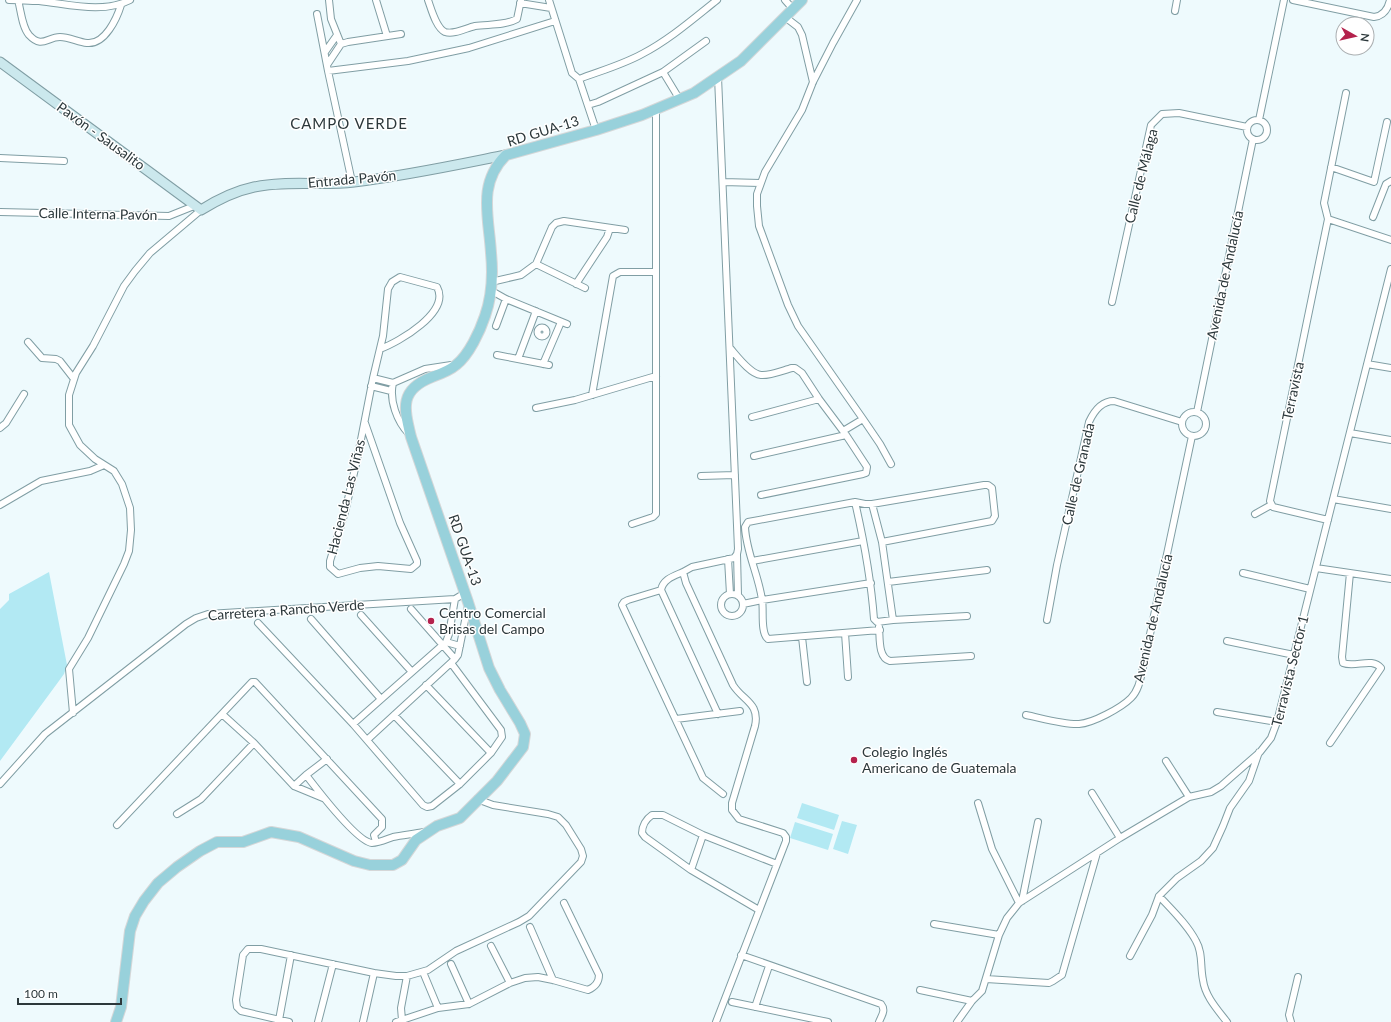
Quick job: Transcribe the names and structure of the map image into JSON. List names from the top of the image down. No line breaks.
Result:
{"streets":{"main road":["RD GUA-13"],"street":["Pavón - Sausalito","Calle de Málaga","Entrada Pavón","Calle Interna Pavón","Avenida de Andalucía","Terravista","Calle de Granada","Hacienda Las Viñas","Carretera a Rancho Verde","Terravista Sector 1"]},"crossings":[["RD GUA-13","Entrada Pavón"],["RD GUA-13","Carretera a Rancho Verde"],["Pavón - Sausalito","Entrada Pavón"],["Pavón - Sausalito","Calle Interna Pavón"],["Calle de Málaga","Avenida de Andalucía"],["Entrada Pavón","Calle Interna Pavón"],["Avenida de Andalucía","Calle de Granada"]],"districts":["CAMPO VERDE"],"places":["Centro Comercial Brisas del Campo","Colegio Inglés Americano de Guatemala"],"scale_bar":"100 m","north":"right"}
